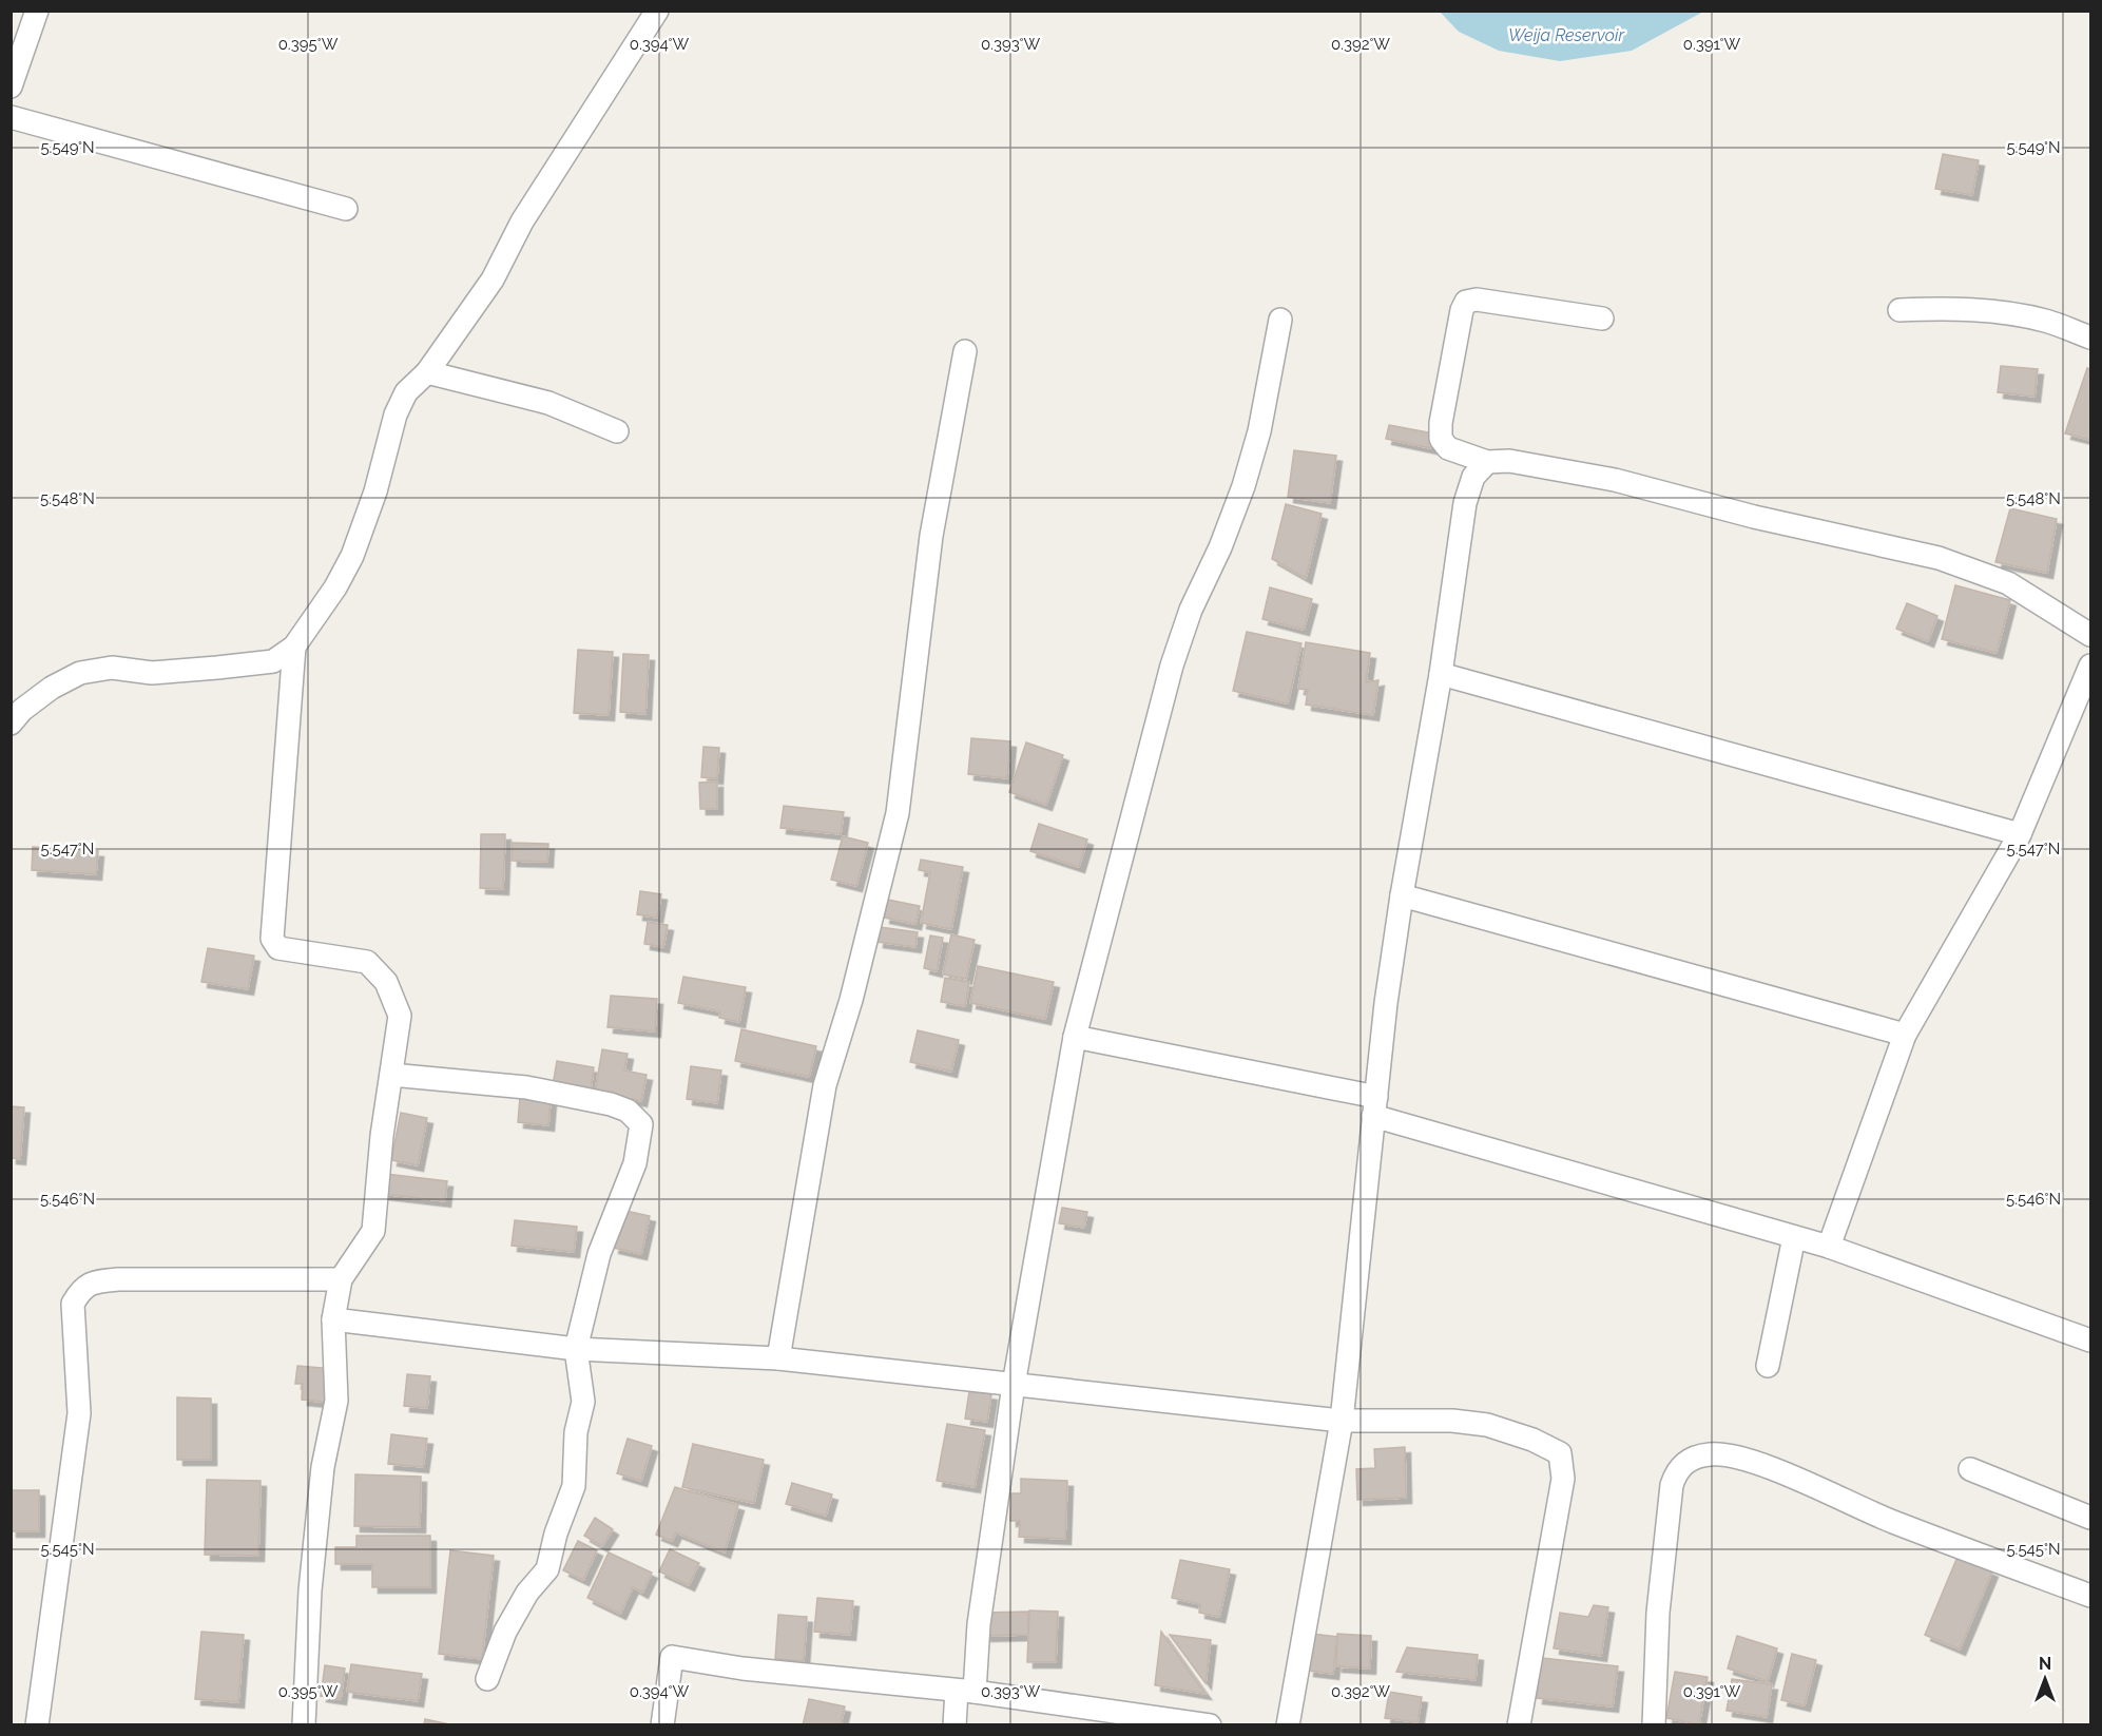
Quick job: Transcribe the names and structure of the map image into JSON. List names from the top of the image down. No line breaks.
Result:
{"water":["Weija Reservoir"],"north":"top","coordinates":["0.395°W","0.394°W","0.393°W","0.392°W","0.391°W","5.549°N","5.548°N","5.547°N","5.546°N","5.545°N"]}
